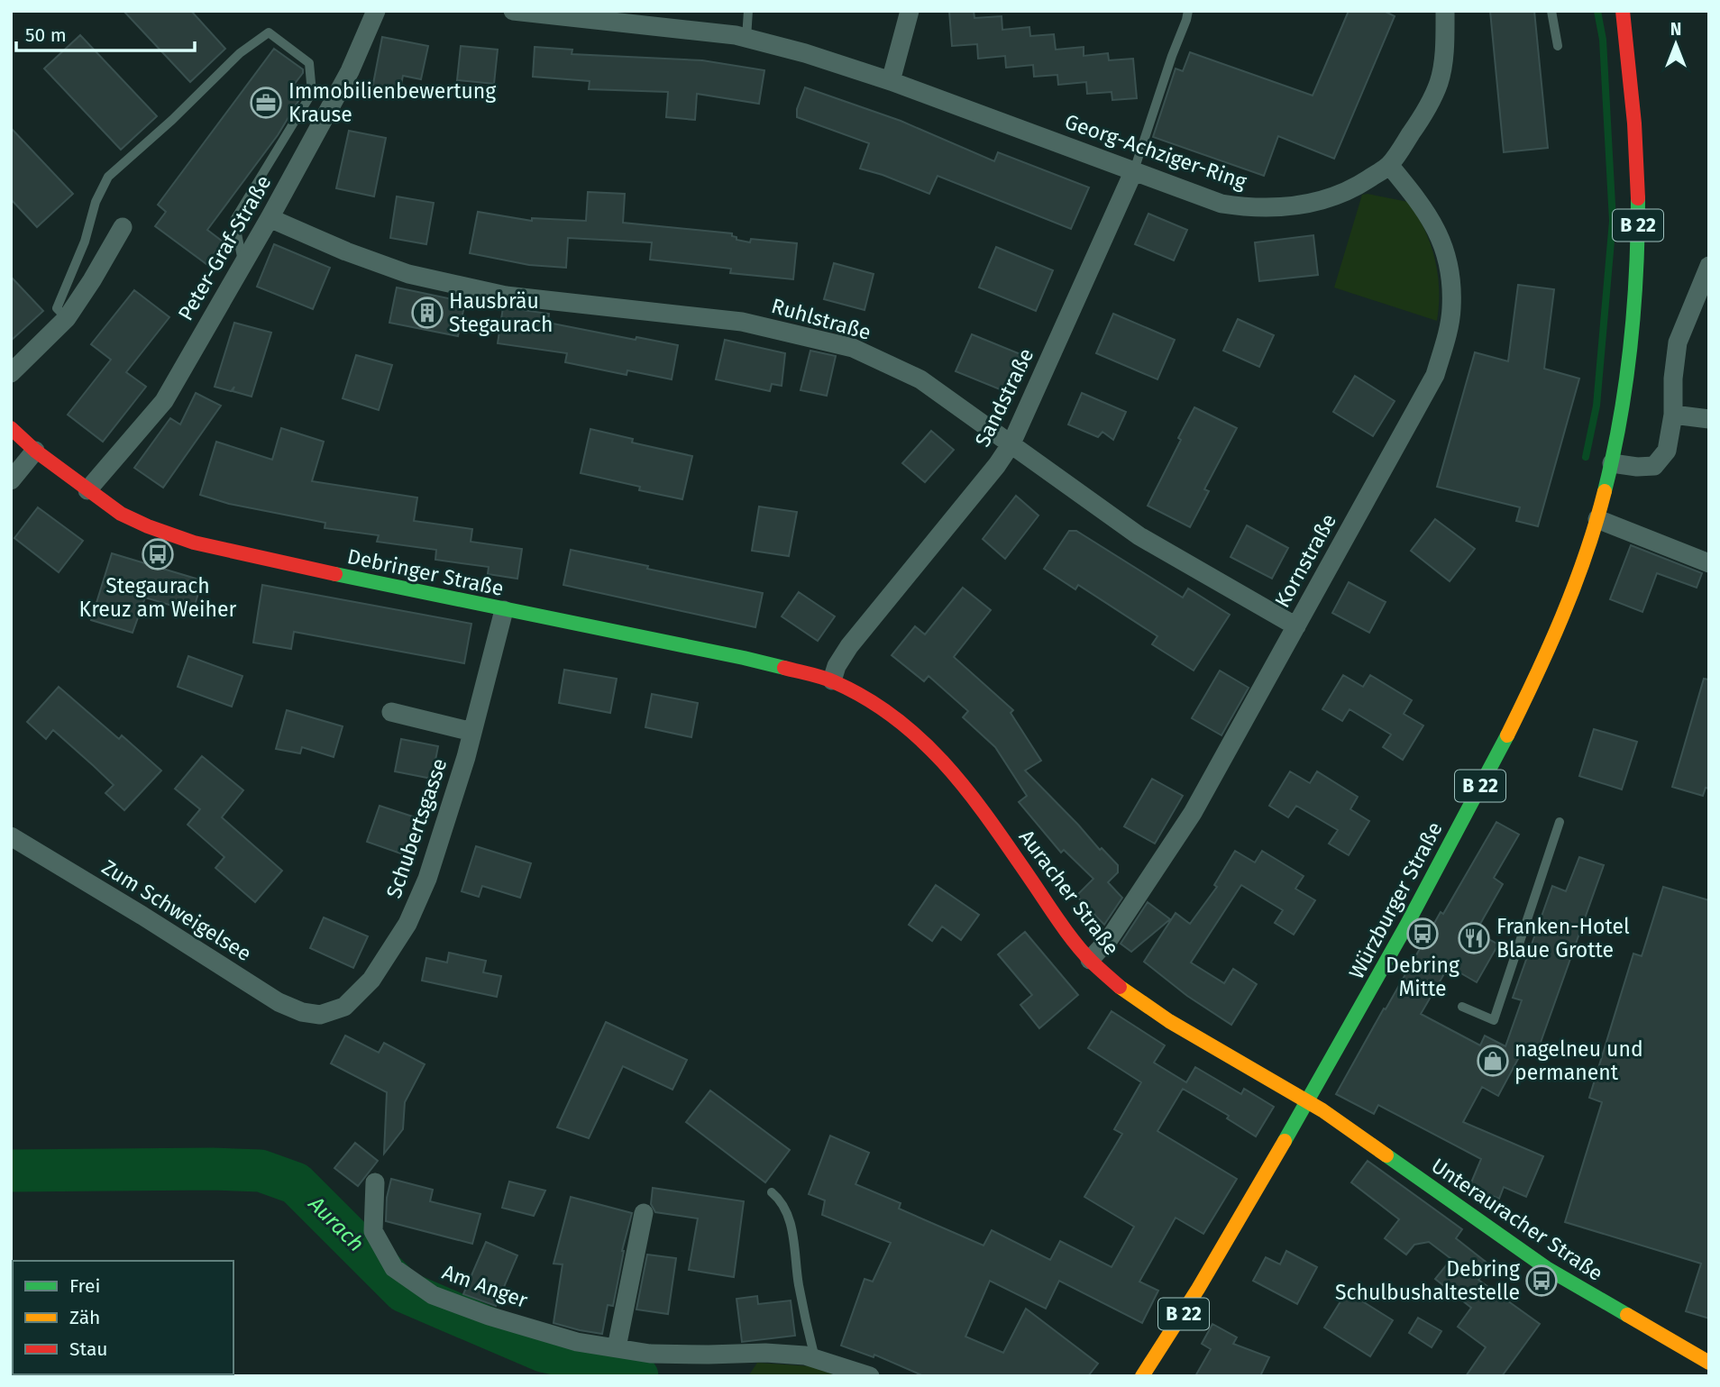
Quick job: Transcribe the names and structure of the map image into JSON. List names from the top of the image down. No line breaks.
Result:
{"streets":{"street":["Georg-Achziger-Ring","B 22","Peter-Graf-Straße","Ruhlstraße","Sandstraße","Kornstraße","Debringer Straße","Schubertsgasse","Auracher Straße","Würzburger Straße","Zum Schweigelsee","Unterauracher Straße","Am Anger"]},"crossings":[["Georg-Achziger-Ring","Sandstraße"],["Georg-Achziger-Ring","Kornstraße"],["Peter-Graf-Straße","Ruhlstraße"],["Peter-Graf-Straße","Debringer Straße"],["Ruhlstraße","Sandstraße"],["Ruhlstraße","Kornstraße"],["Sandstraße","Debringer Straße"],["Kornstraße","Auracher Straße"],["Debringer Straße","Schubertsgasse"],["Debringer Straße","Auracher Straße"],["Schubertsgasse","Zum Schweigelsee"],["Auracher Straße","Würzburger Straße"],["Auracher Straße","Unterauracher Straße"],["Würzburger Straße","Unterauracher Straße"]],"water":["Aurach"],"places":{"office":["Immobilienbewertung Krause"],"building":["Hausbräu Stegaurach"],"bus stop":["Stegaurach Kreuz am Weiher","Debring Mitte","Debring Schulbushaltestelle"],"restaurant":["Franken-Hotel Blaue Grotte"],"shop":["nagelneu und permanent"]},"legend":["Frei","Zäh","Stau"],"scale_bar":"50 m","north":"top"}
